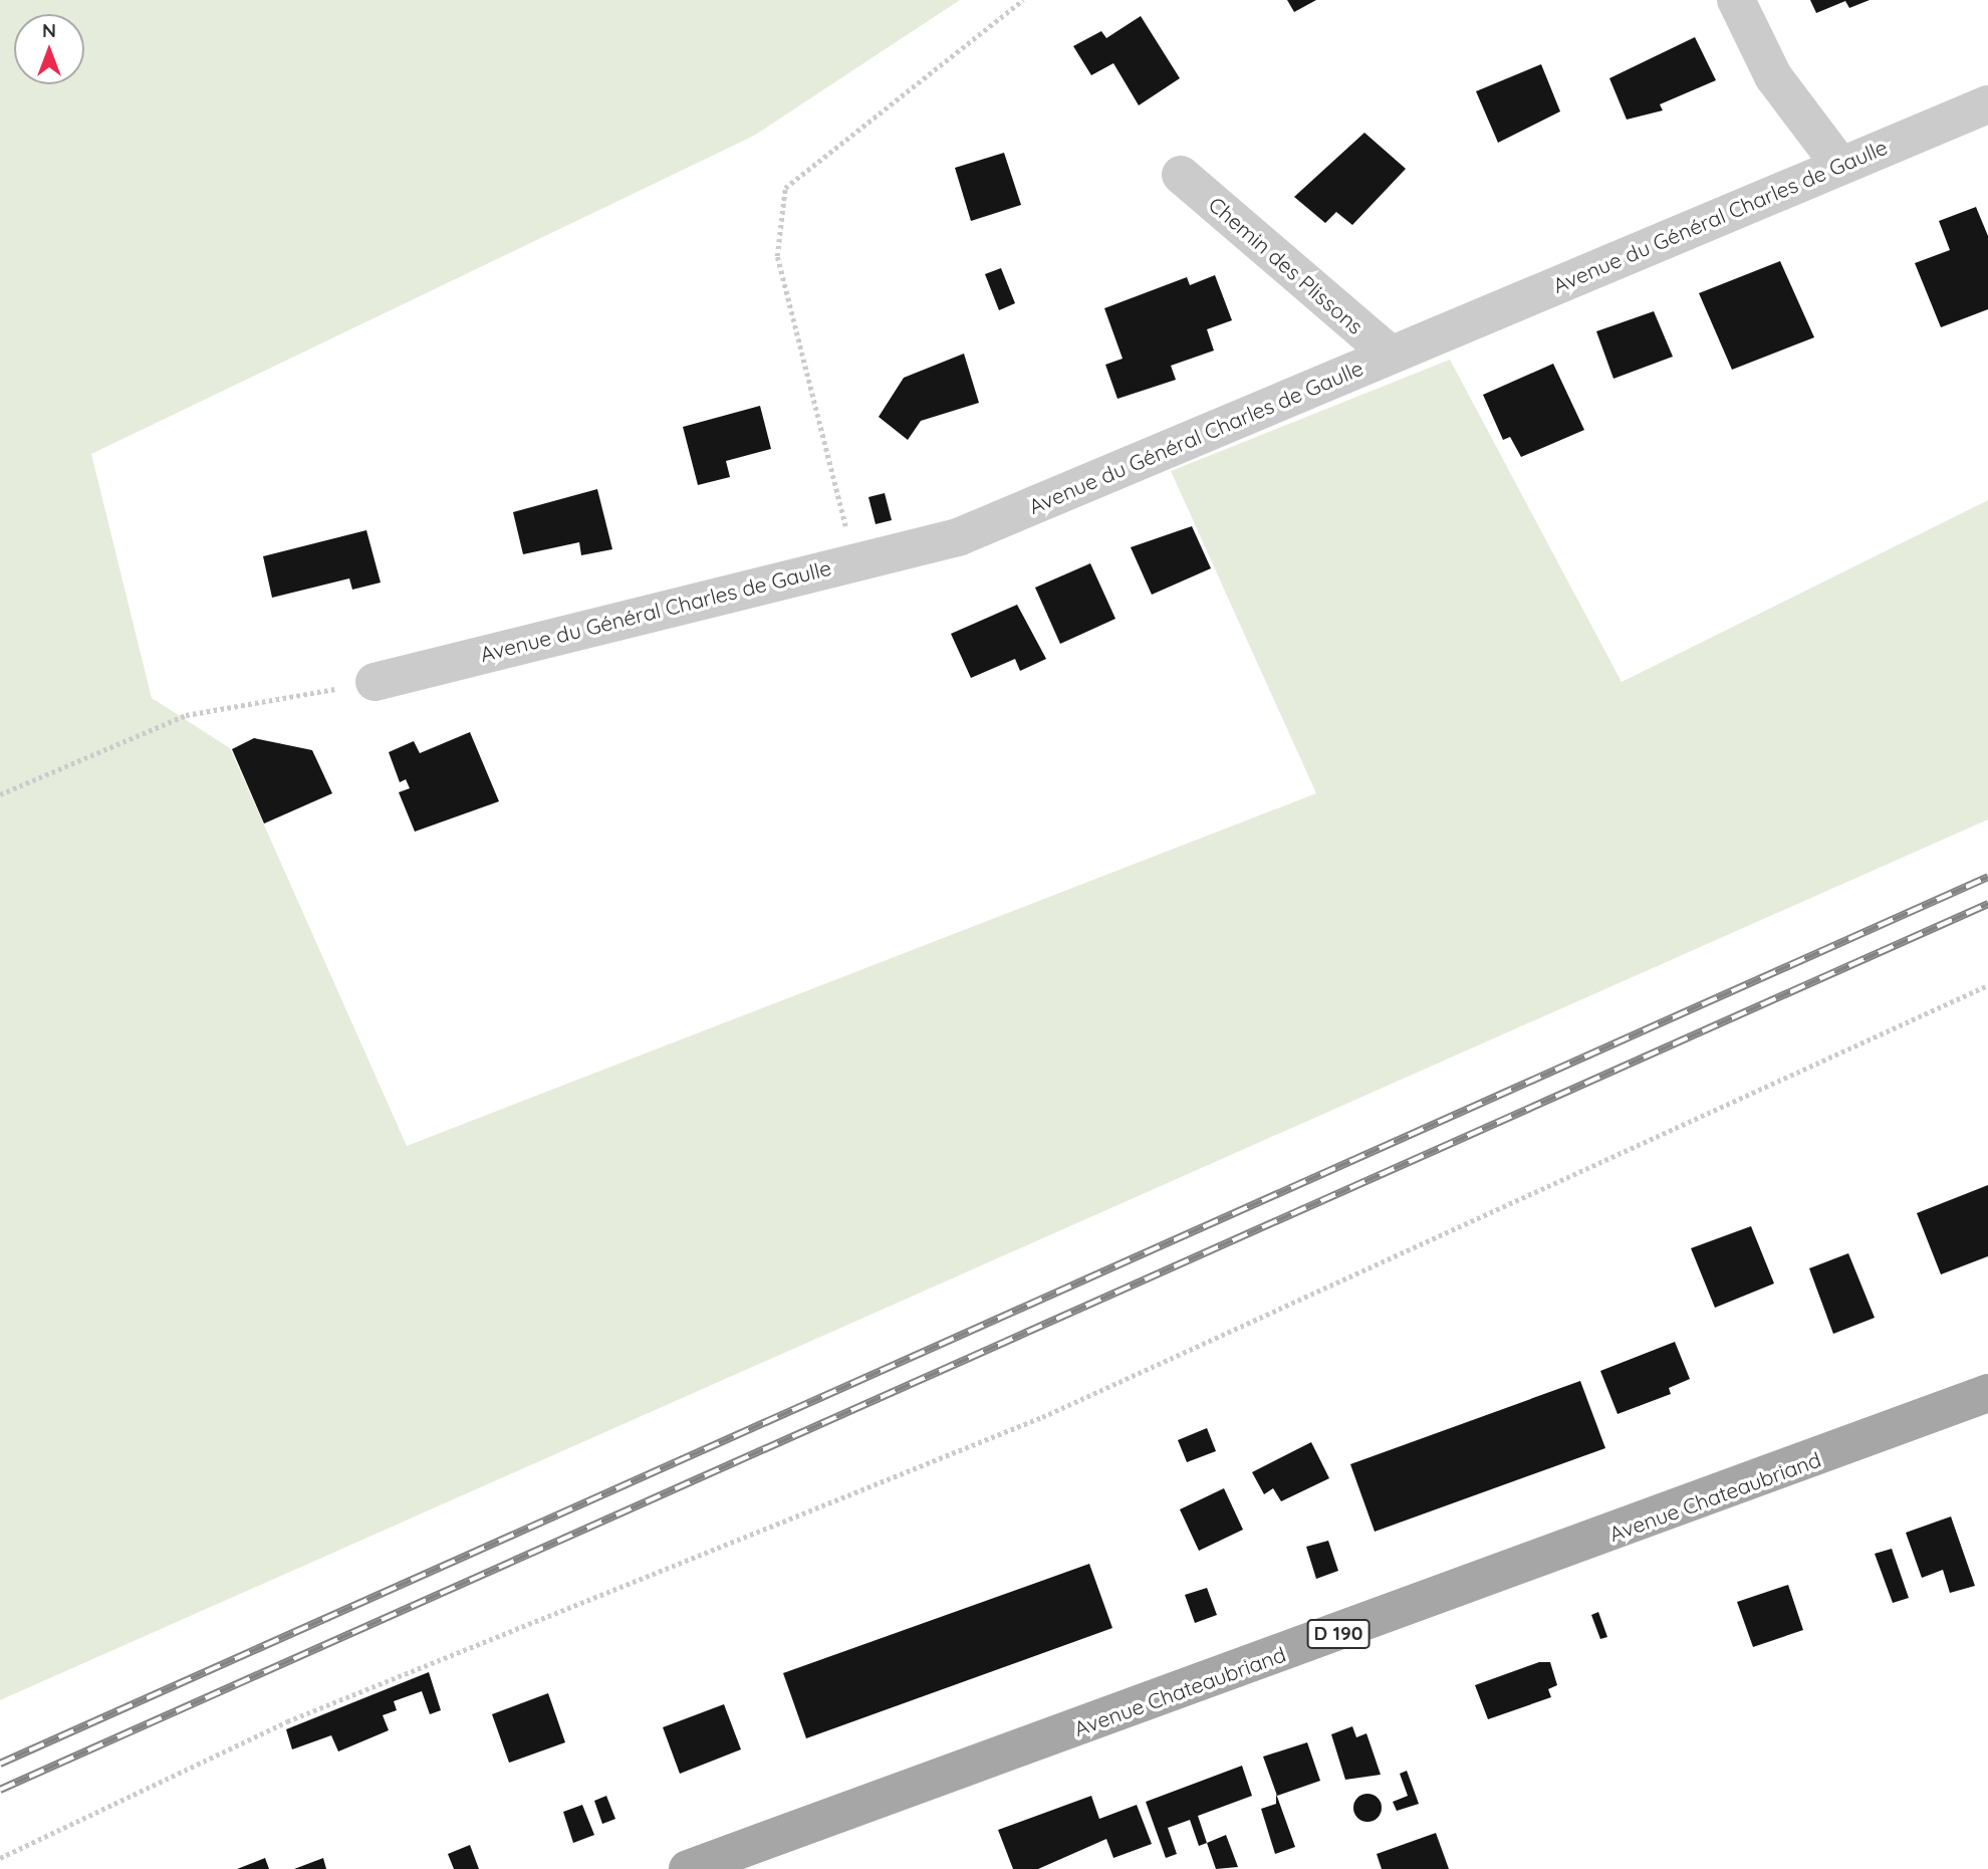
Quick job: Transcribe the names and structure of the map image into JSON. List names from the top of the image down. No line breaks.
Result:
{"streets":{"main road":["Avenue Chateaubriand","D 190"],"street":["Avenue du Général Charles de Gaulle","Chemin des Plissons"]},"crossings":[["Avenue du Général Charles de Gaulle","Chemin des Plissons"]],"north":"top"}
